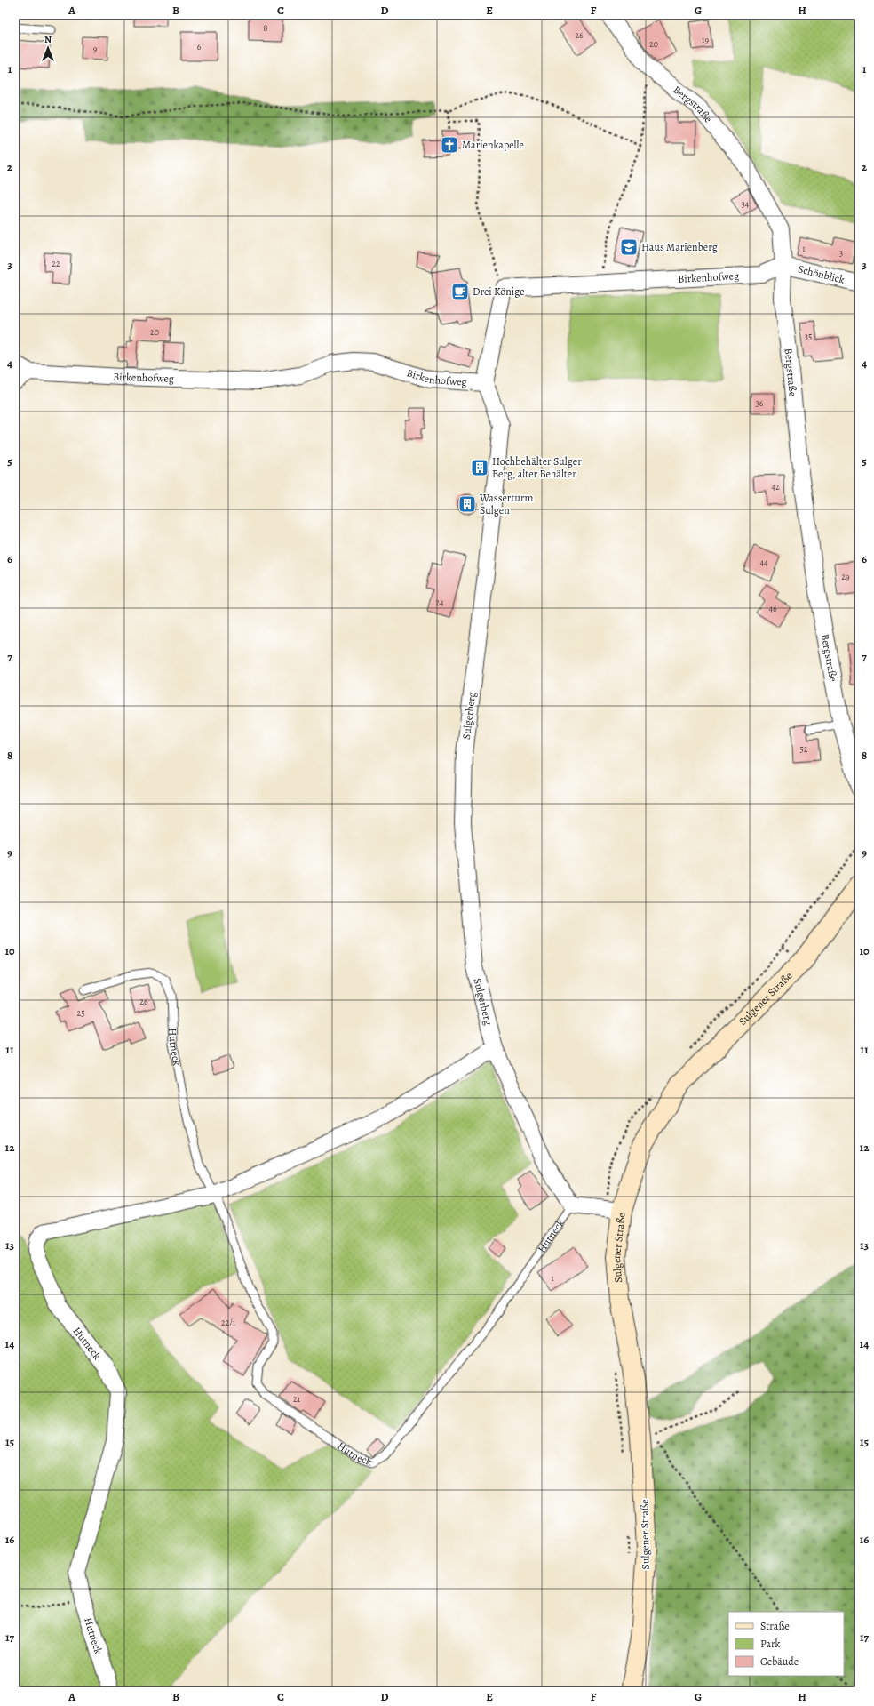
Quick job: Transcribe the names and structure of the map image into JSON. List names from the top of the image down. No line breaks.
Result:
{"streets":{"main road":["Sulgener Straße"],"street":["Bergstraße","Schönblick","Birkenhofweg","Sulgerberg","Hutneck"]},"crossings":[["Bergstraße","Schönblick"],["Bergstraße","Birkenhofweg"],["Schönblick","Birkenhofweg"],["Birkenhofweg","Sulgerberg"],["Sulgerberg","Hutneck"]],"places":{"church":["Marienkapelle"],"school or university":["Haus Marienberg"],"cafe":["Drei Könige"],"building":["Hochbehälter Sulger Berg, alter Behälter","Wasserturm Sulgen"]},"house_numbers":["8","26","19","20","6","9","34","1","3","22","20","35","36","42","44","29","24","46","52","26","25","1","22/1","21"],"legend":["Straße","Park","Gebäude"],"north":"top","grid":{"columns":["A","B","C","D","E","F","G","H"],"rows":["1","2","3","4","5","6","7","8","9","10","11","12","13","14","15","16","17"]}}
